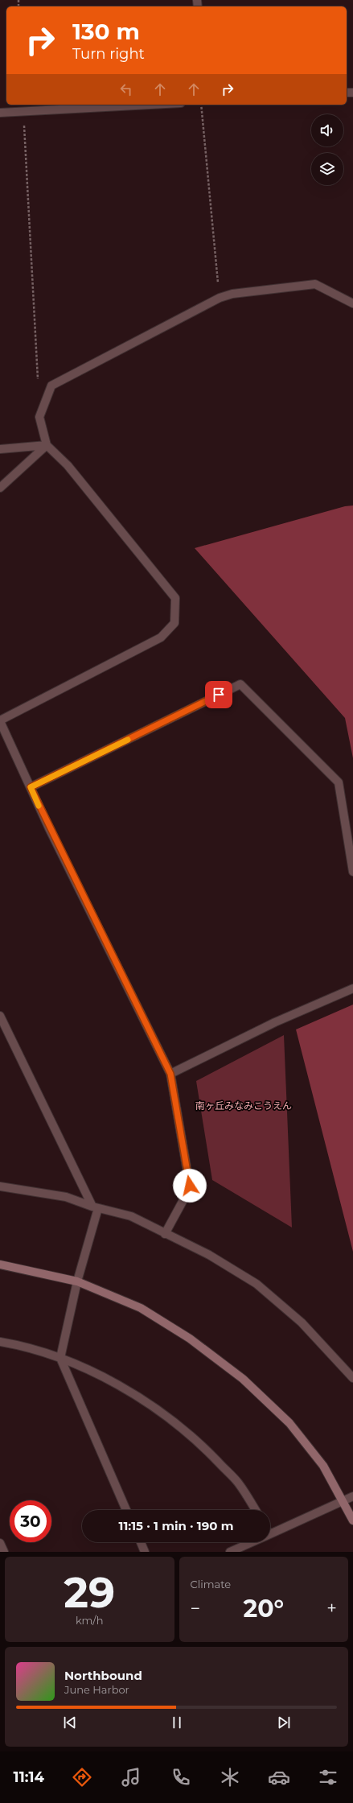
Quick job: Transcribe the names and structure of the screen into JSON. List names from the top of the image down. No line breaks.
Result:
{"parks":["南ヶ丘みなみこうえん"],"page":{"turn":["130 m","Turn right"],"limit":"30","trip":"11:15 · 1 min · 190 m","tile":[["29","km/h"],"Climate"],"heat":["−","20°","+"],"song":["Northbound","June Harbor"],"tabs":"11:14"}}
